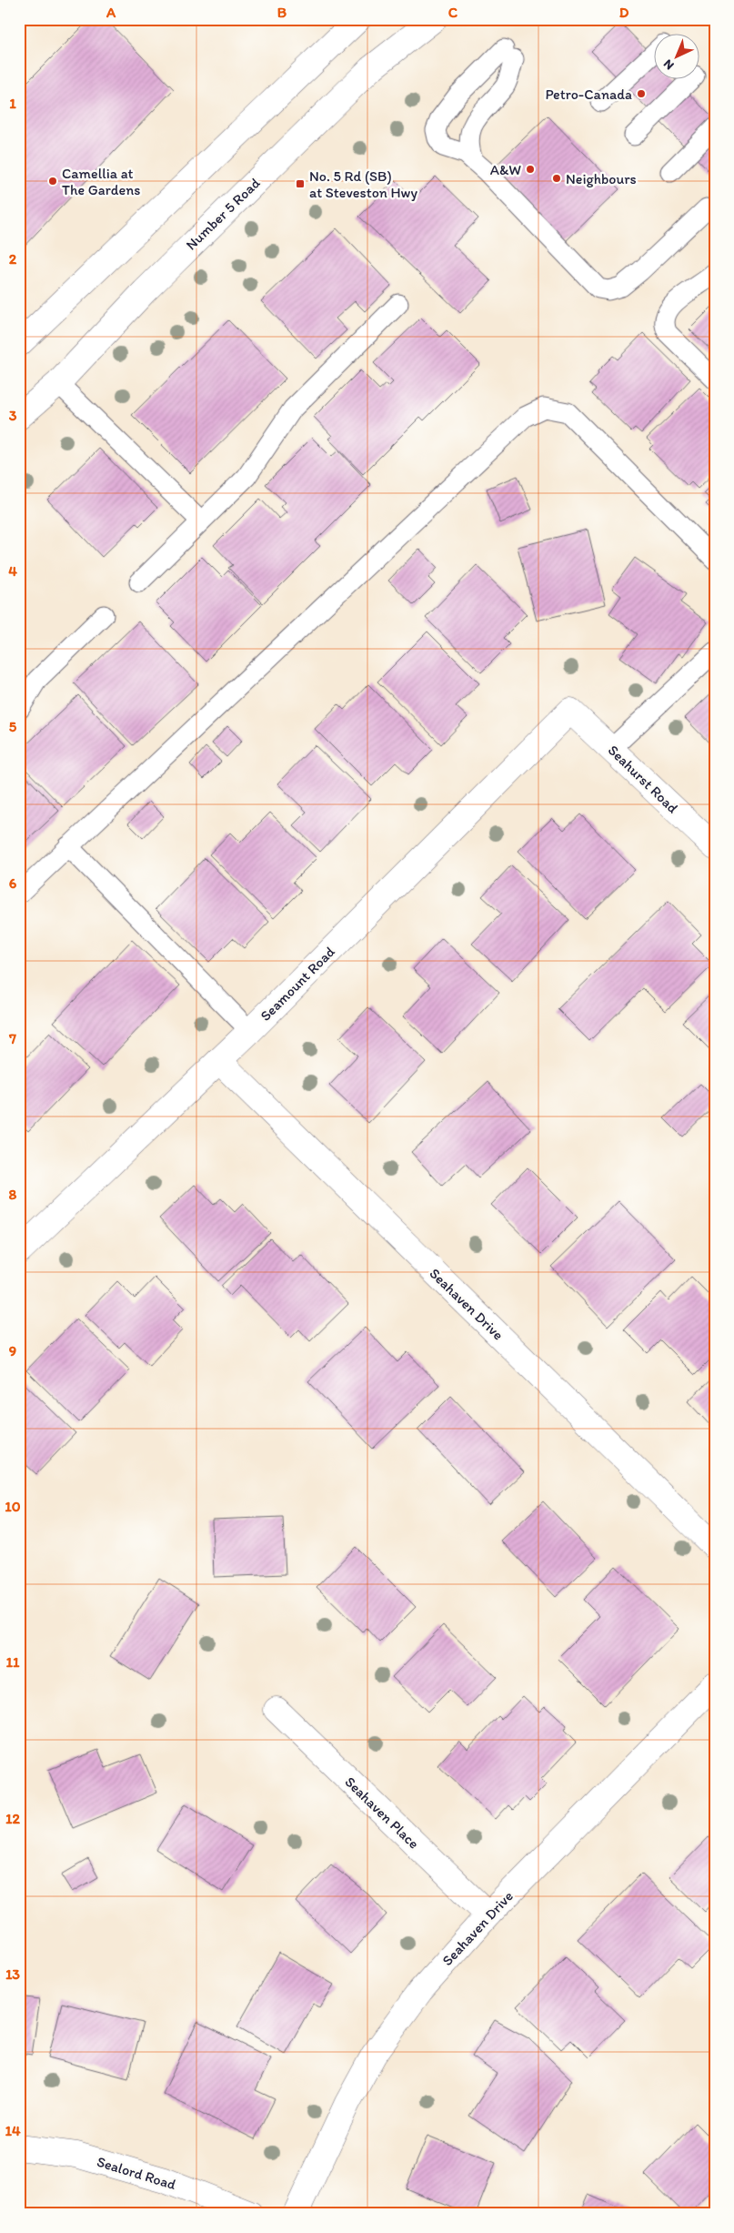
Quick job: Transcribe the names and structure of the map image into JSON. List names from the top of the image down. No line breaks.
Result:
{"streets":{"street":["Number 5 Road","Seahurst Road","Seamount Road","Seahaven Drive","Seahaven Place","Sealord Road"]},"crossings":[["Seahurst Road","Seamount Road"],["Seamount Road","Seahaven Drive"],["Seahaven Drive","Seahaven Place"]],"places":{"other":["Petro-Canada","A&W","Neighbours","Camellia at The Gardens"],"transit":["No. 5 Rd (SB) at Steveston Hwy"]},"north":"bottom left","grid":{"columns":["A","B","C","D"],"rows":["1","2","3","4","5","6","7","8","9","10","11","12","13","14"]}}
